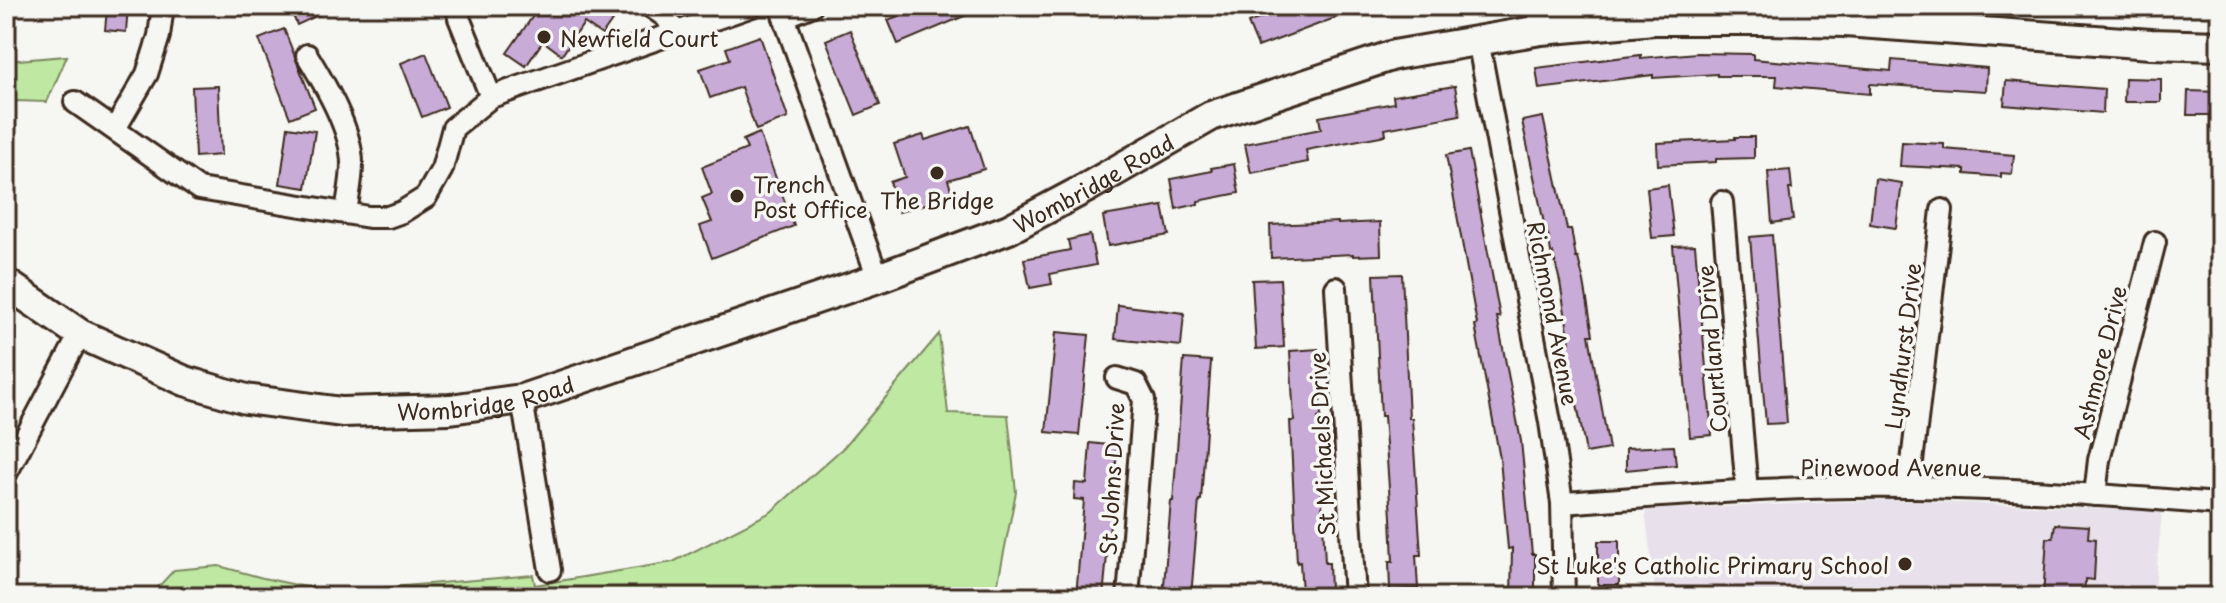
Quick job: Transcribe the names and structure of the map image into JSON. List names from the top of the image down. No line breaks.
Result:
{"streets":{"street":["Wombridge Road","Richmond Avenue","Lyndhurst Drive","Courtland Drive","Ashmore Drive","St Michaels Drive","Pinewood Avenue","St Johns Drive"]},"crossings":[["Wombridge Road","Richmond Avenue"],["Richmond Avenue","Pinewood Avenue"],["Lyndhurst Drive","Pinewood Avenue"],["Courtland Drive","Pinewood Avenue"],["Ashmore Drive","Pinewood Avenue"]],"places":["Newfield Court","The Bridge","Trench Post Office","St Luke's Catholic Primary School"]}
